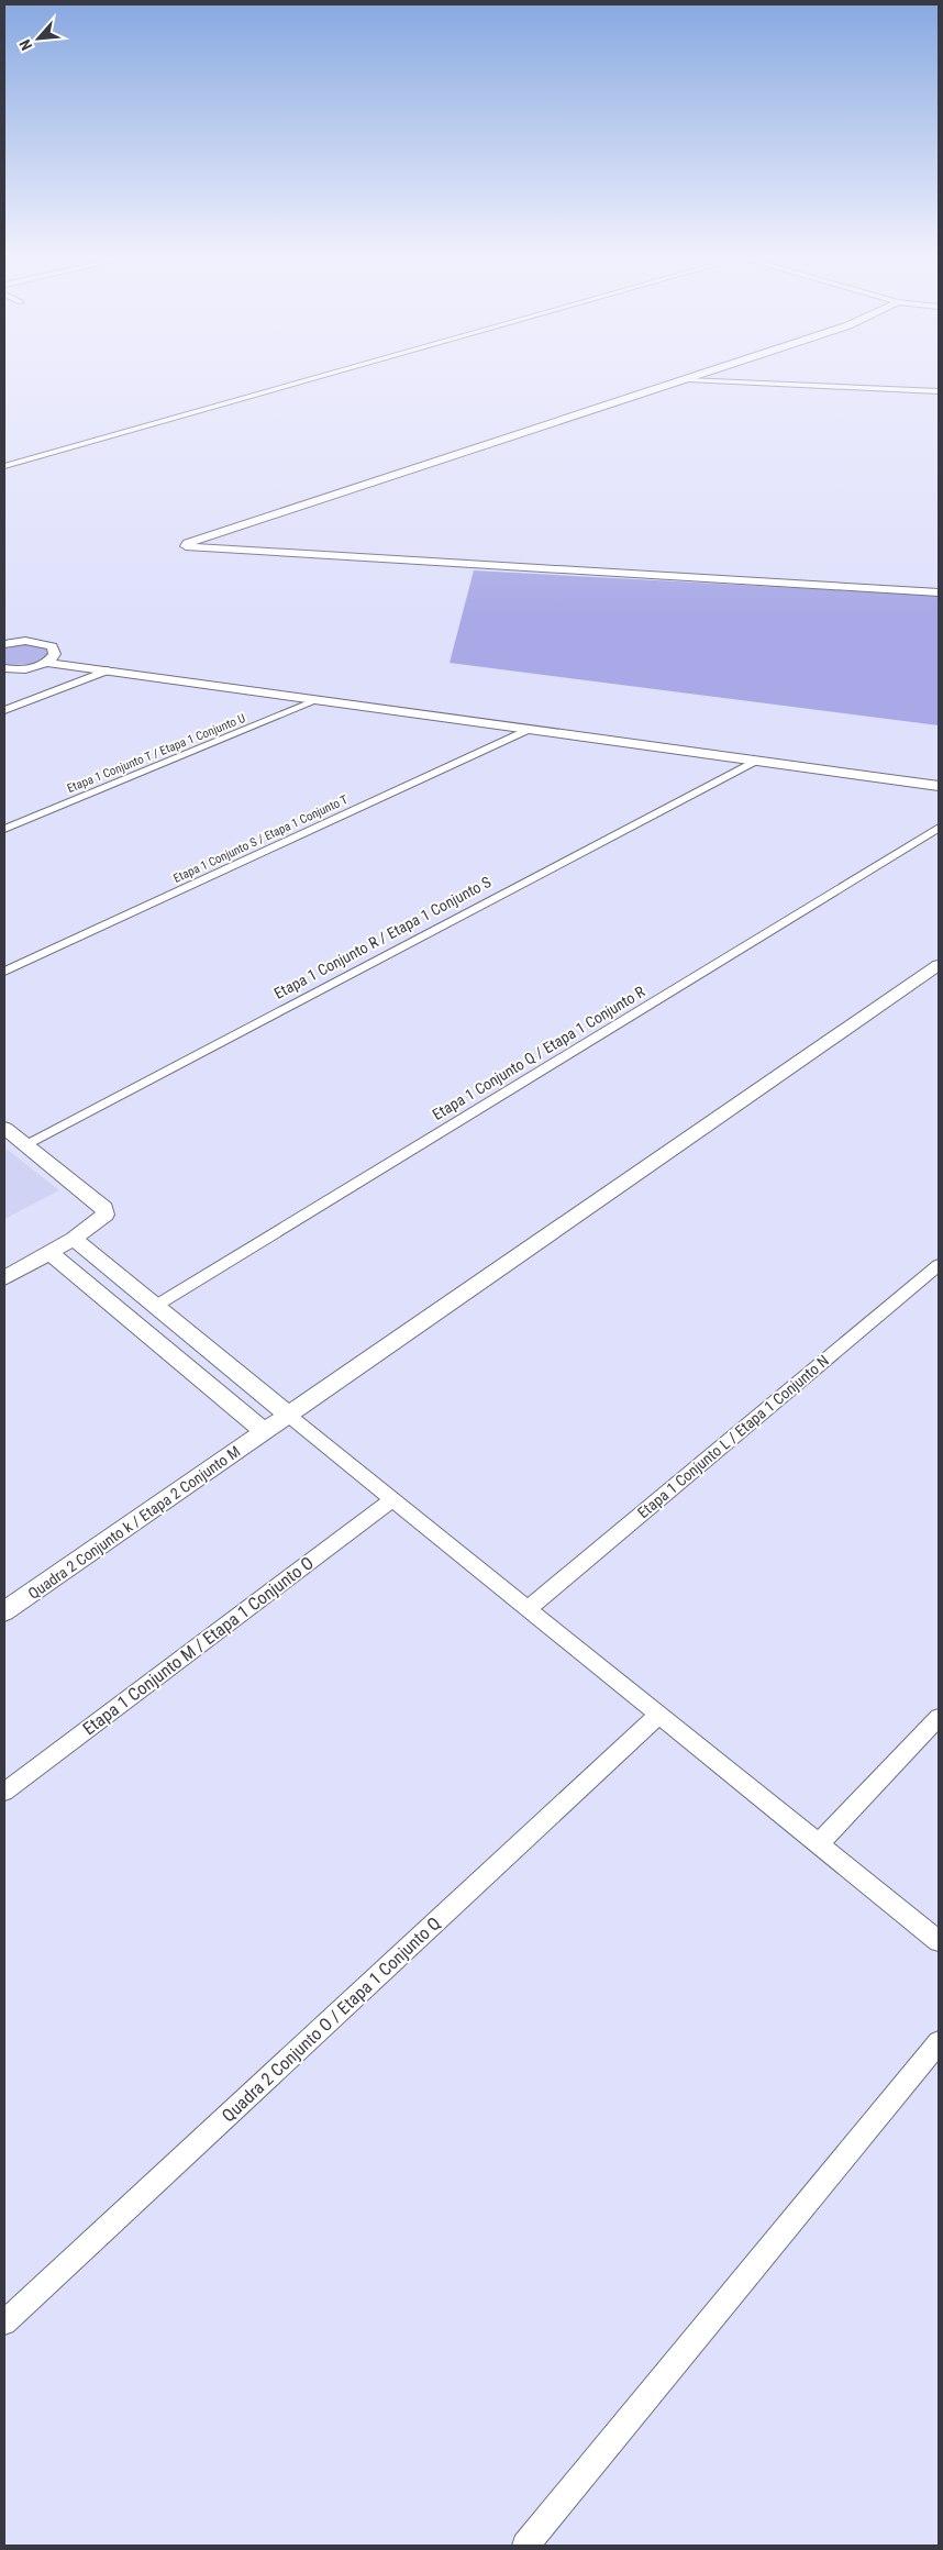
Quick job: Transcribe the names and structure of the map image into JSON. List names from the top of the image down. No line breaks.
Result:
{"streets":{"street":["Etapa 1 Conjunto T / Etapa 1 Conjunto U","Etapa 1 Conjunto S / Etapa 1 Conjunto T","Etapa 1 Conjunto R / Etapa 1 Conjunto S","Etapa 1 Conjunto Q / Etapa 1 Conjunto R","Etapa 1 Conjunto L / Etapa 1 Conjunto N","Quadra 2 Conjunto k / Etapa 2 Conjunto M","Etapa 1 Conjunto M / Etapa 1 Conjunto O","Quadra 2 Conjunto O / Etapa 1 Conjunto Q"]},"north":"bottom left"}
